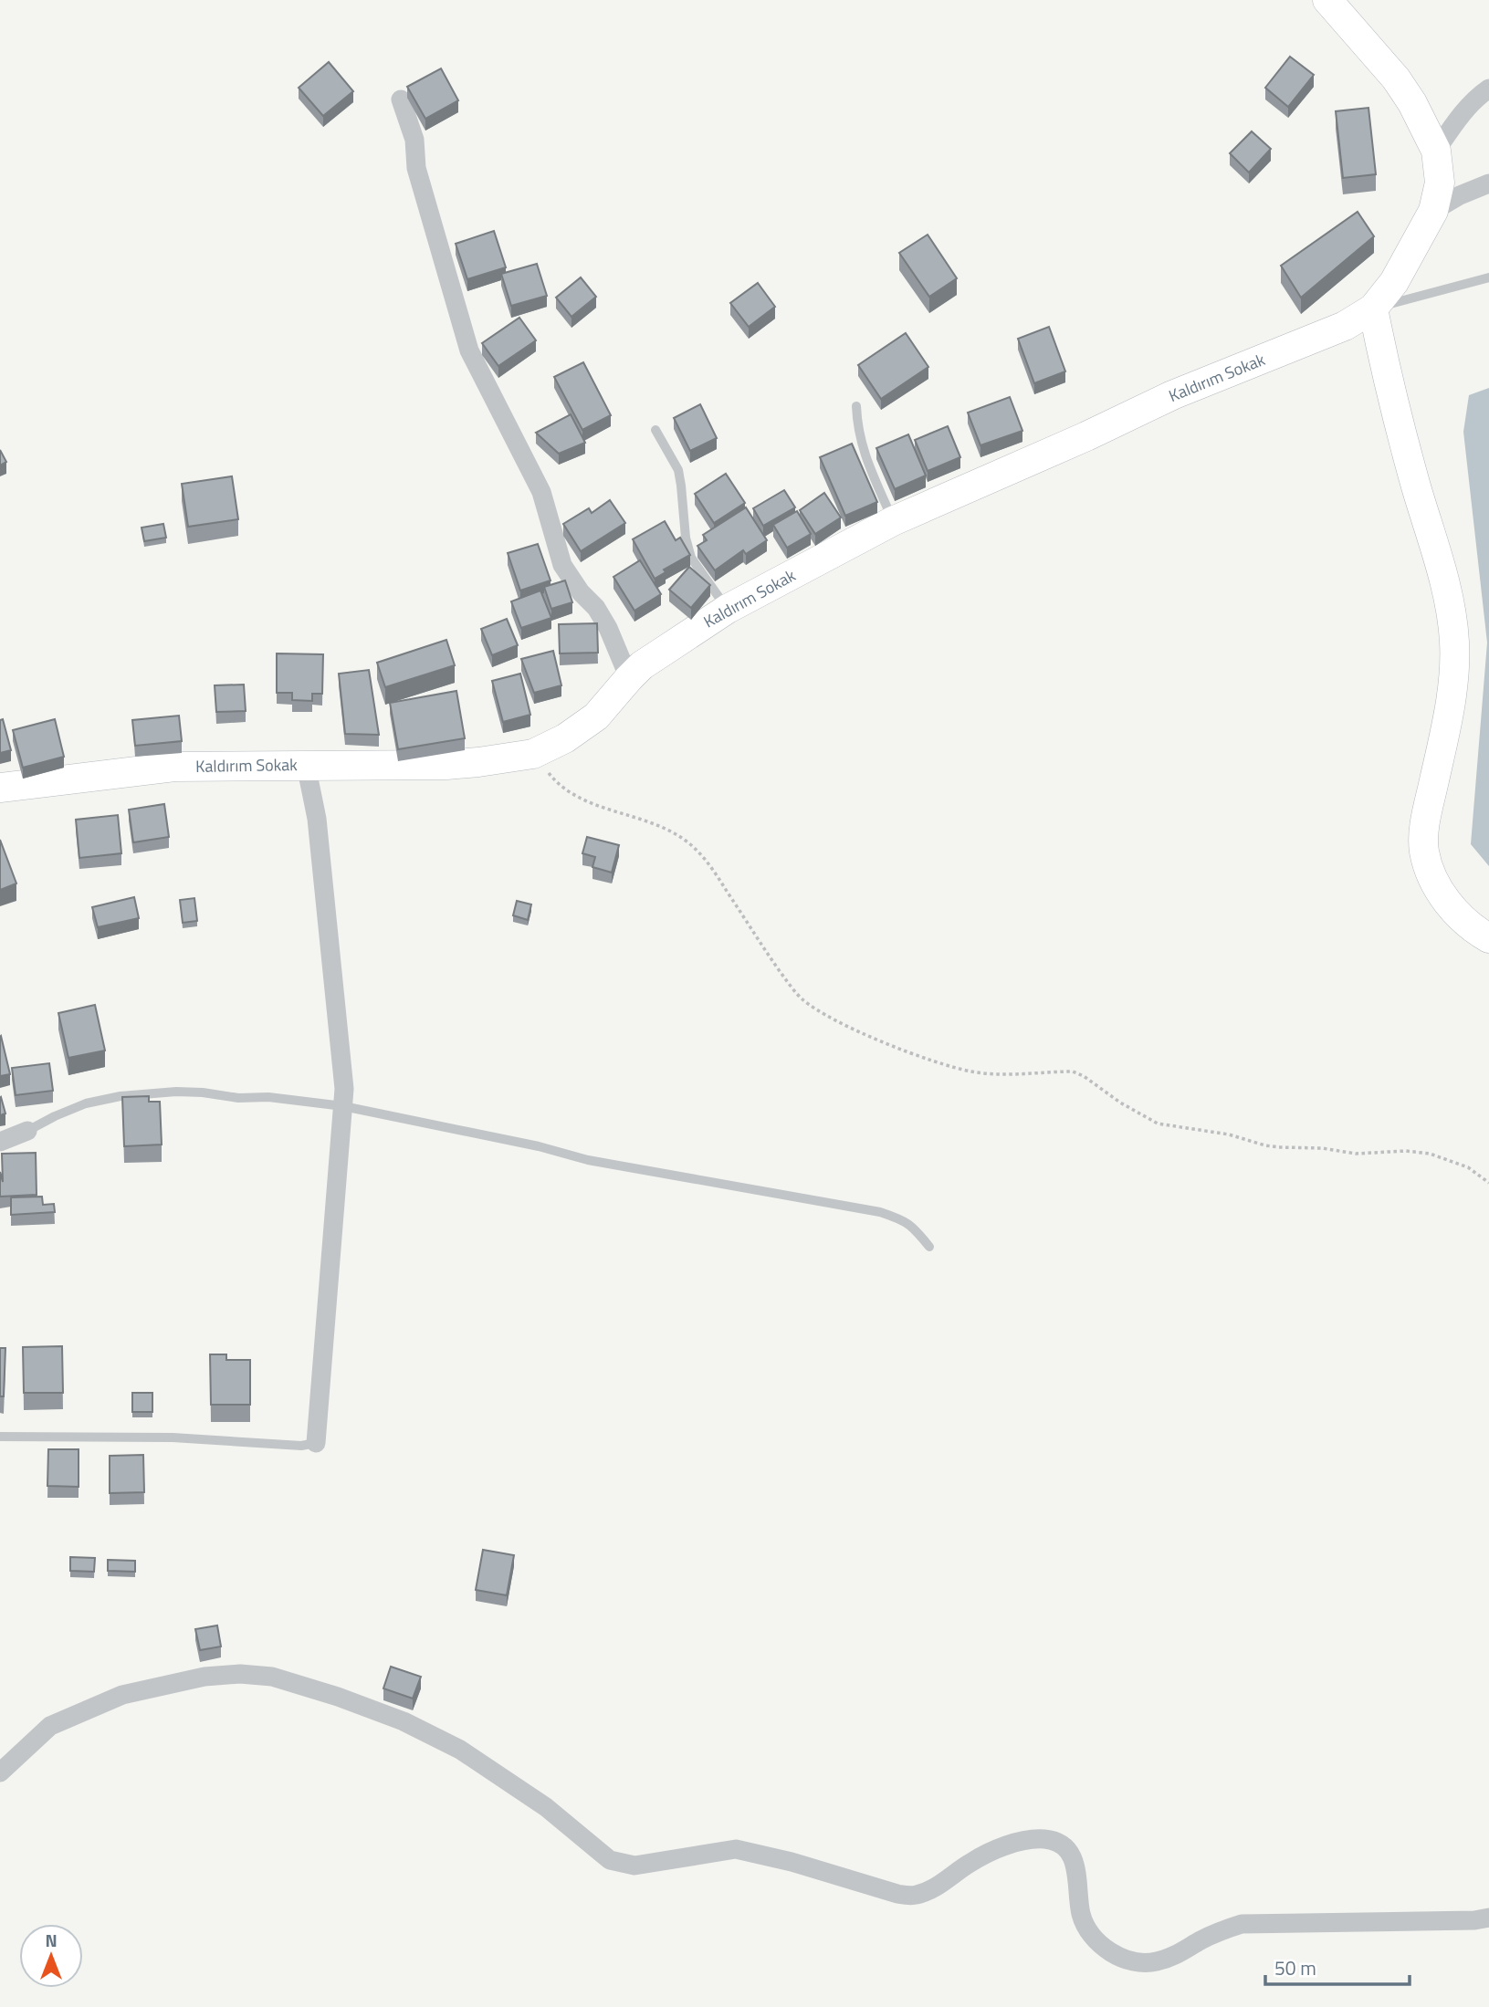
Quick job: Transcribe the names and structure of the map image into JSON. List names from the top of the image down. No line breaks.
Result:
{"streets":{"street":["Kaldırım Sokak"]},"scale_bar":"50 m","north":"top"}
